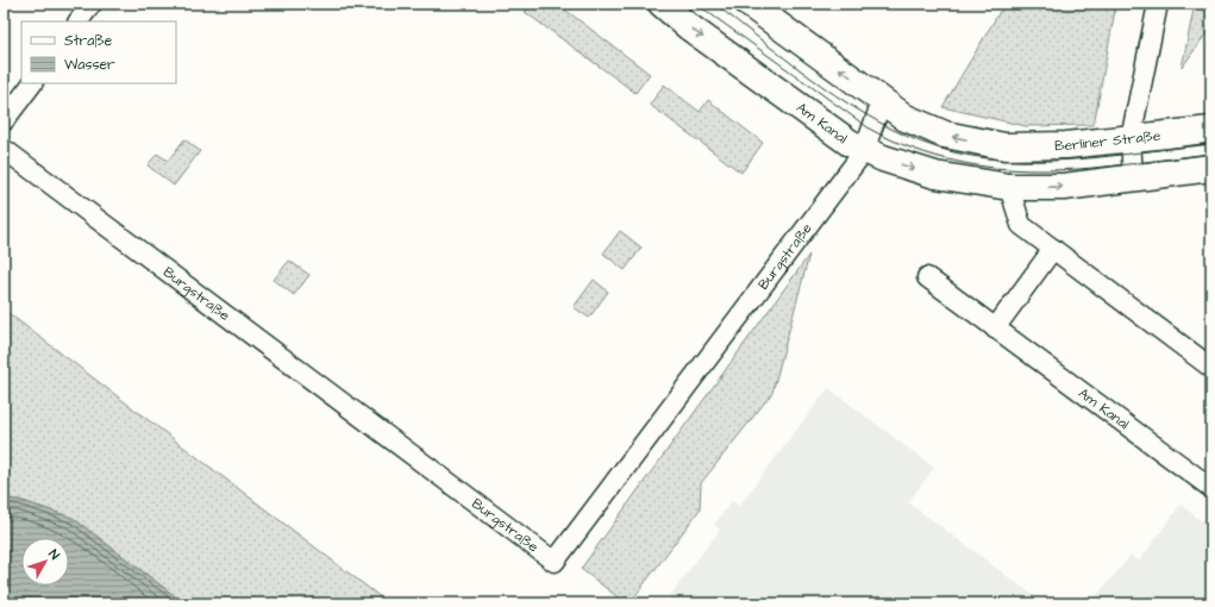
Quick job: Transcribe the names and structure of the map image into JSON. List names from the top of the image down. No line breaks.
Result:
{"streets":{"street":["Am Kanal","Berliner Straße","Burgstraße"]},"crossings":[["Am Kanal","Burgstraße"]],"legend":["Straße","Wasser"],"north":"top right"}
